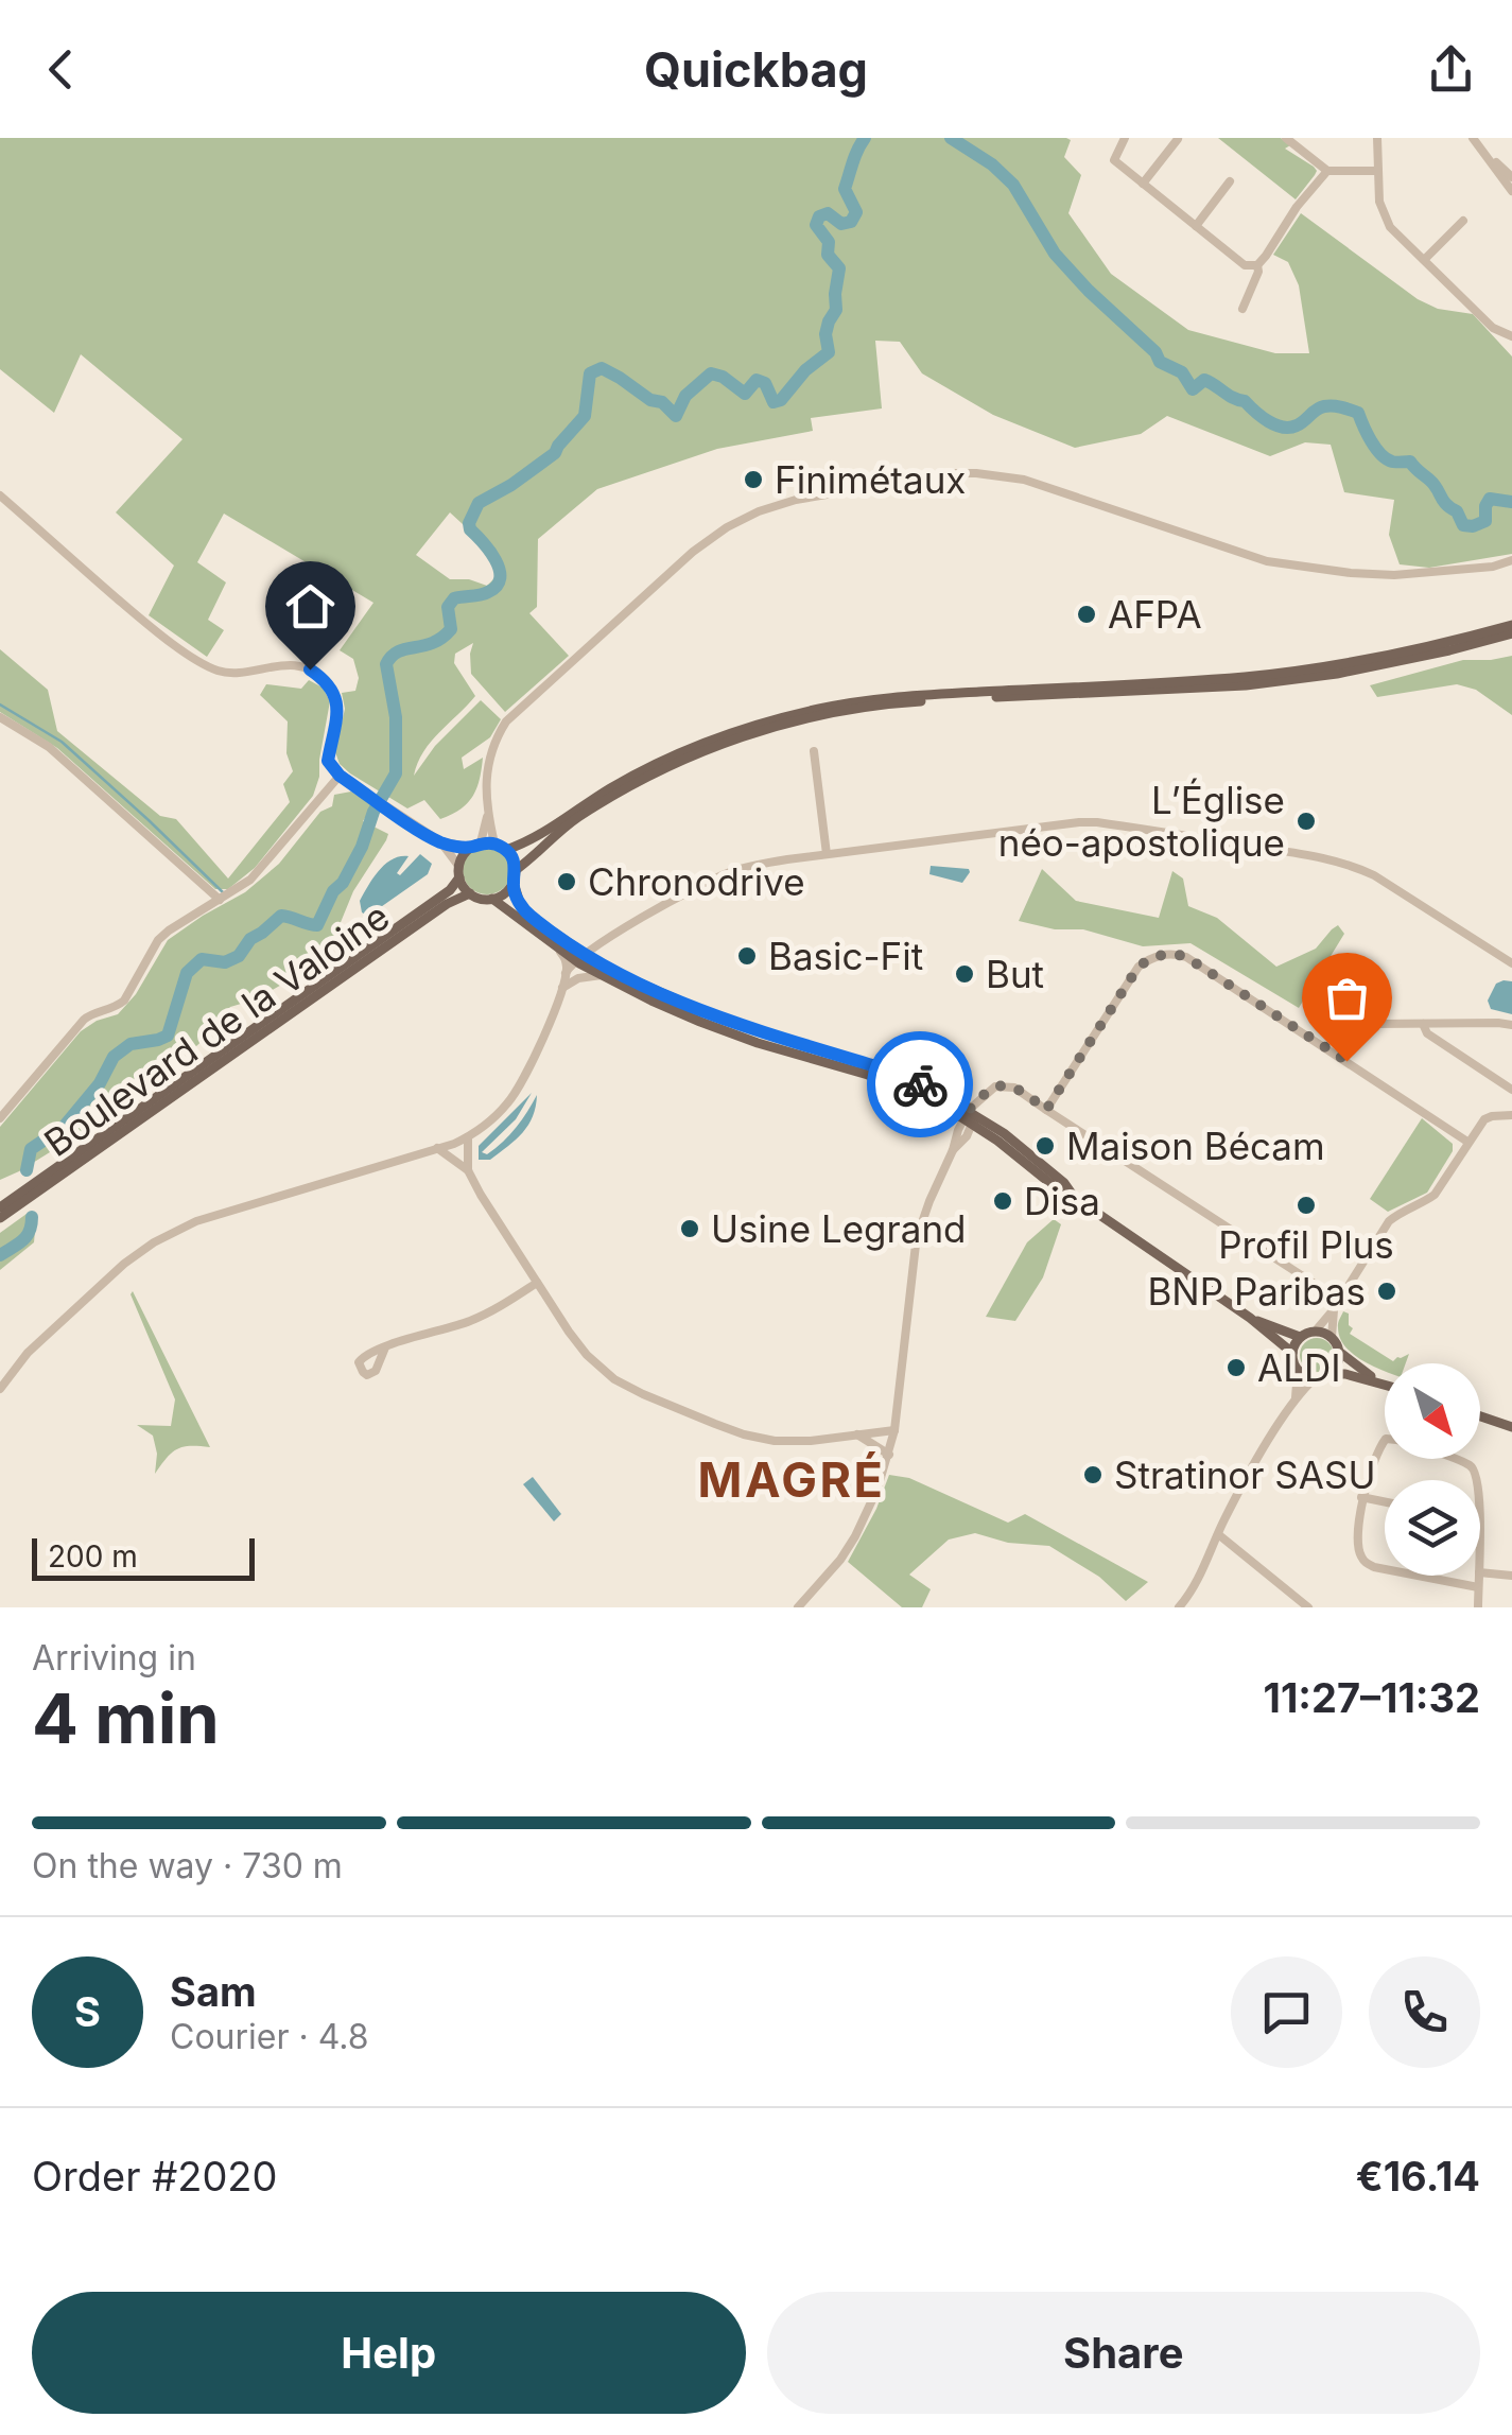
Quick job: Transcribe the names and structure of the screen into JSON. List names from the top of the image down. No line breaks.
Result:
{"streets":{"main road":["Boulevard de la Valoine"]},"districts":["MAGRÉ"],"places":["Finimétaux","AFPA","L’Église néo-apostolique","Chronodrive","Basic-Fit","But","Maison Bécam","Disa","Profil Plus","Usine Legrand","BNP Paribas","ALDI","Stratinor SASU"],"scale_bar":"200 m","north":"bottom right","page":{"header":"Quickbag","scale":"200 m","heading":["4 min","Arriving in","11:27–11:32"],"panel":["Sam","Courier · 4.8","Order #2020","€16.14"],"bar":"On the way · 730 m","round":"S","buttons":["Help","Share"]}}
